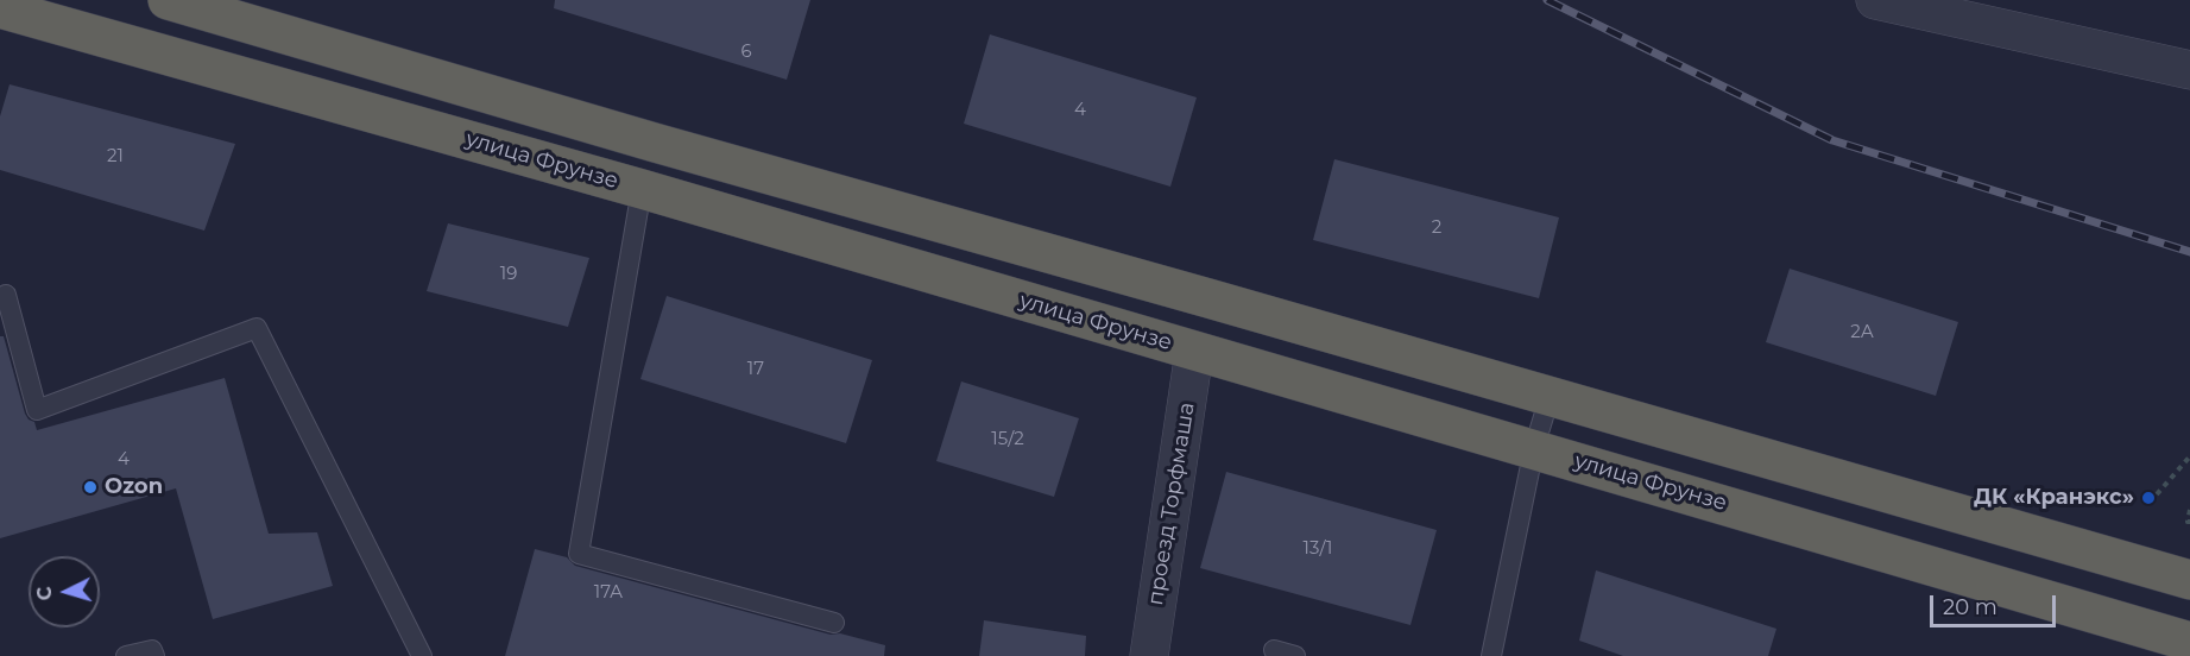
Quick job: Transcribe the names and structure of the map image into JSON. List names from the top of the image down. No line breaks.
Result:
{"streets":{"highway":["улица Фрунзе"],"street":["проезд Торфмаша"]},"crossings":[["улица Фрунзе","проезд Торфмаша"]],"places":["Ozon","ДК «Кранэкс»"],"house_numbers":["6","4","21","2","19","2А","17","15/2","4","13/1","17А"],"scale_bar":"20 m","north":"left"}
